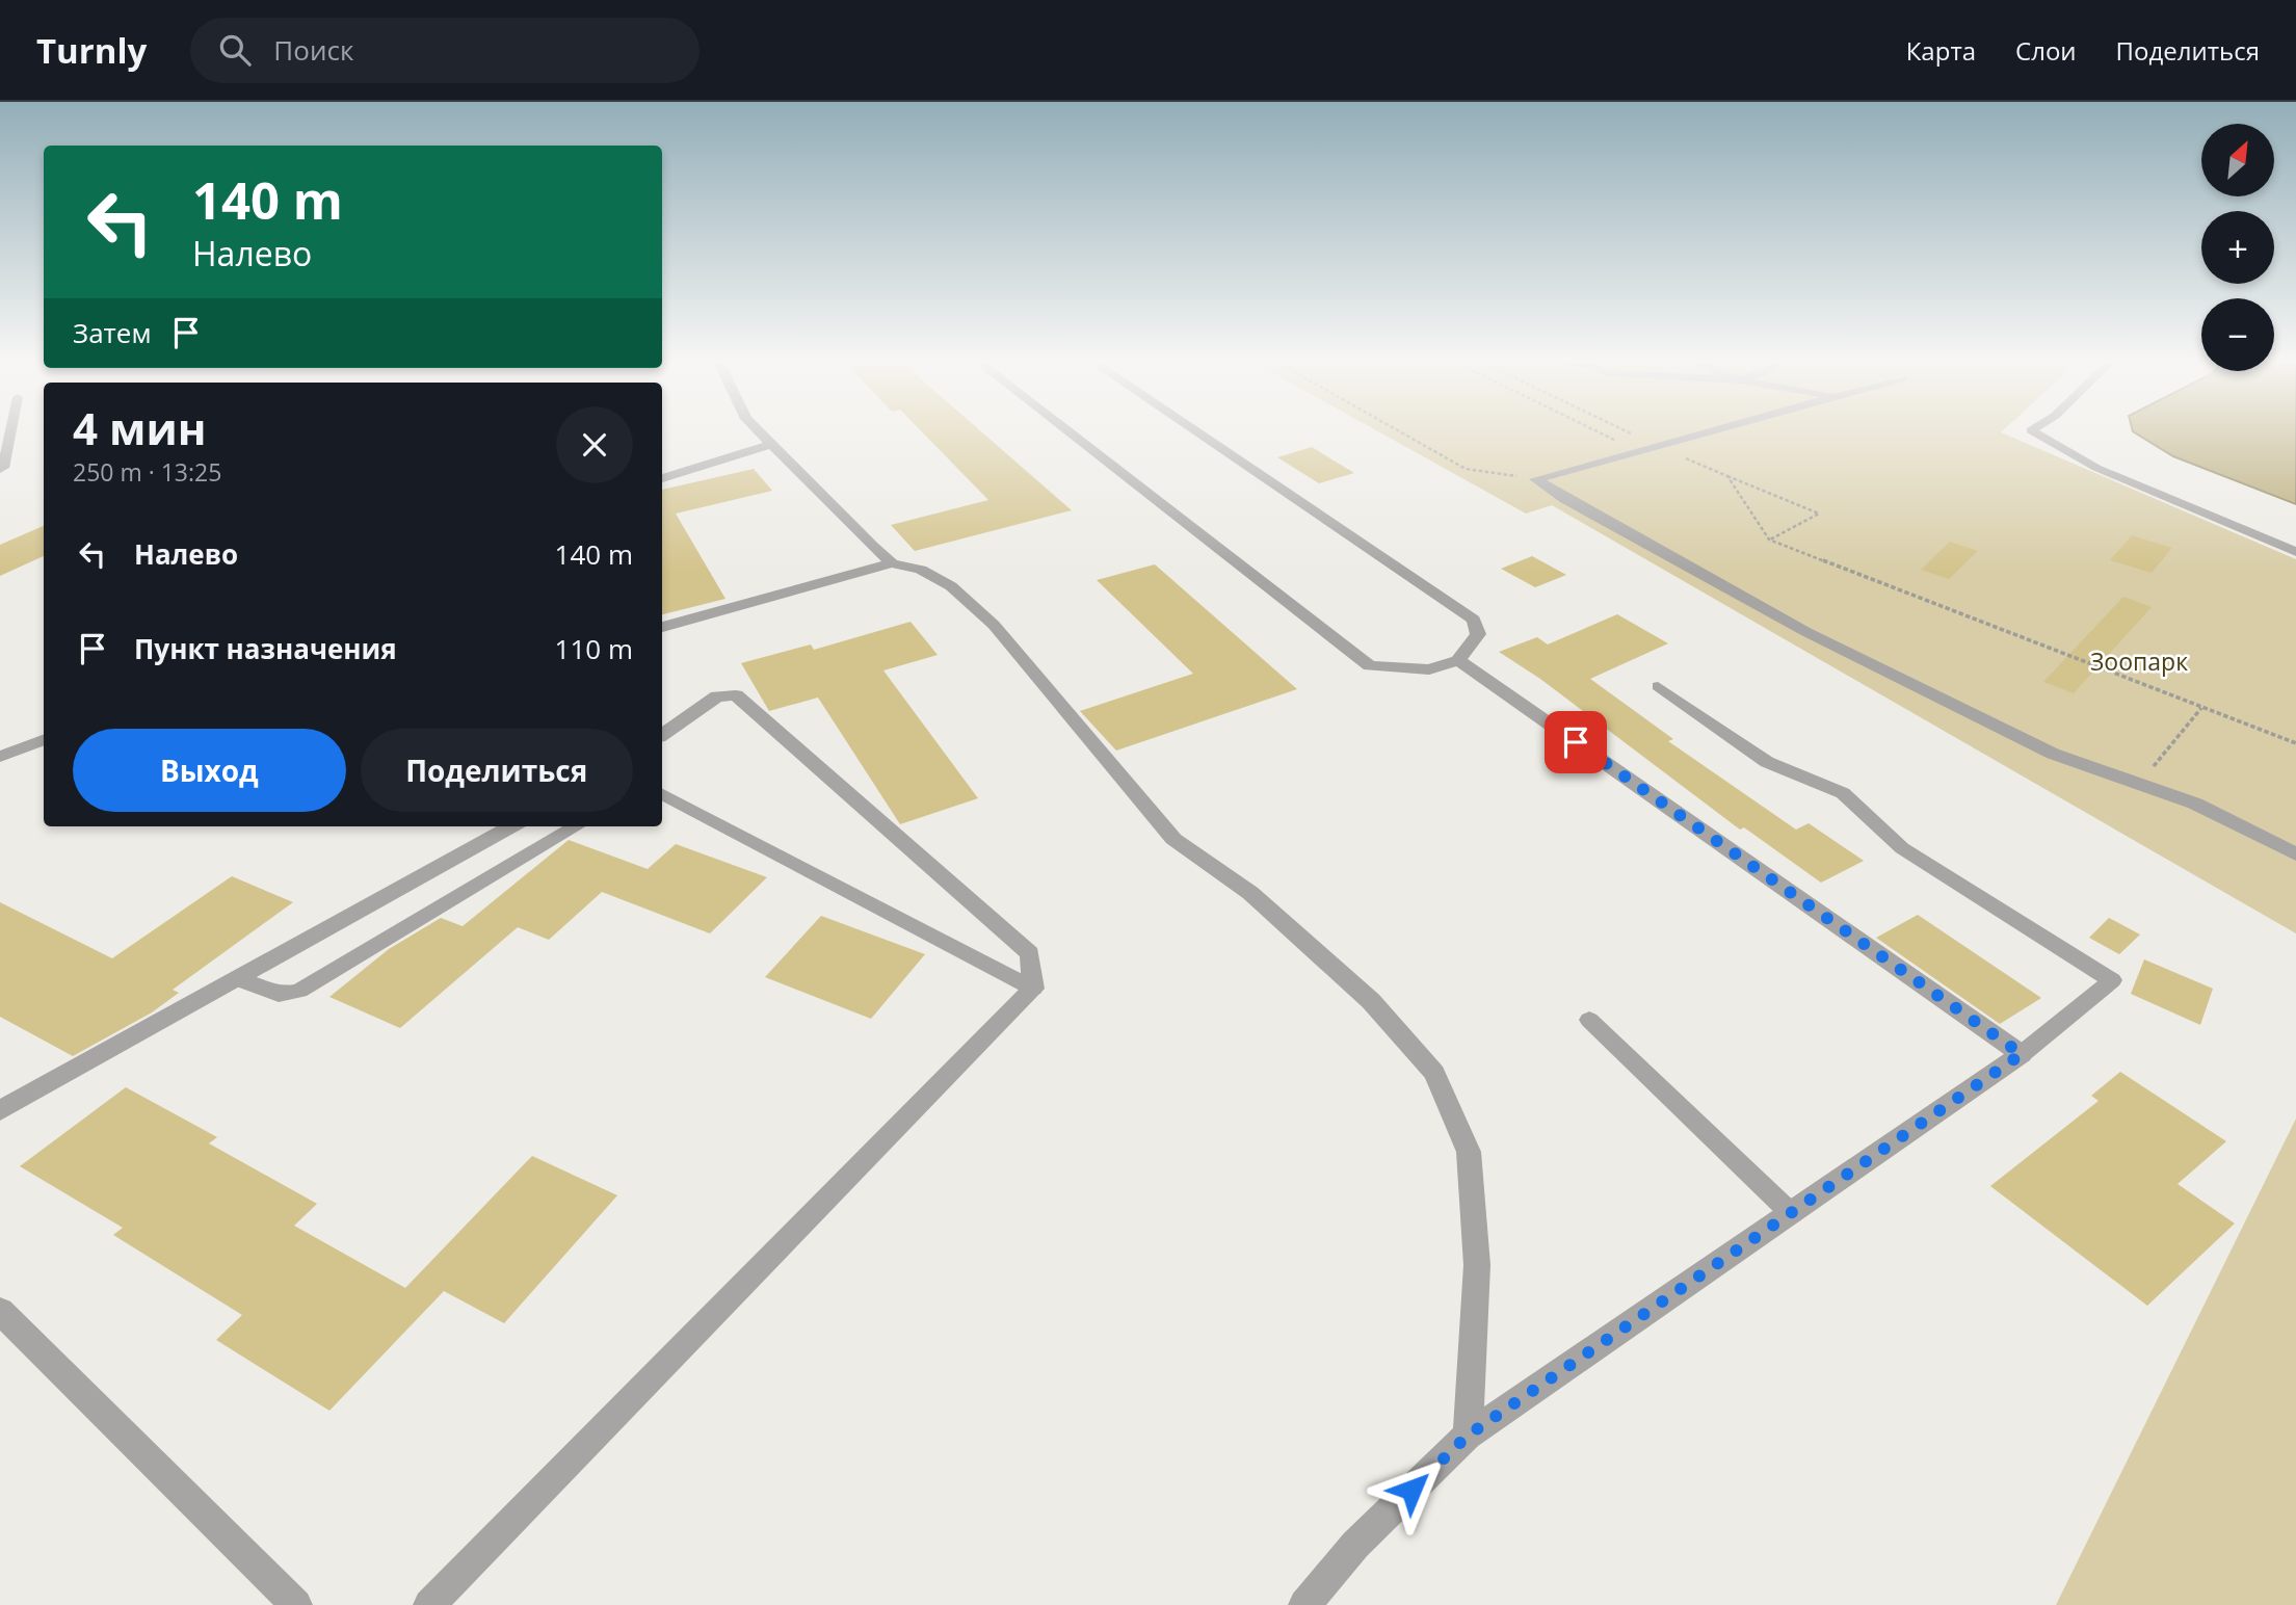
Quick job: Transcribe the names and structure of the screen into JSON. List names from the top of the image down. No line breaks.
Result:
{"parks":["Зоопарк"],"north":"top right","page":{"header":"Turnly","search":"Поиск","nav":["Карта","Слои","Поделиться"],"map_buttons":["+","−"],"turn":["140 m","Налево"],"then":"Затем","heading":["4 мин","250 m · 13:25"],"list":[{"name":"Налево","value":"140 m"},{"name":"Пункт назначения","value":"110 m"}],"buttons":["Выход","Поделиться"]}}
